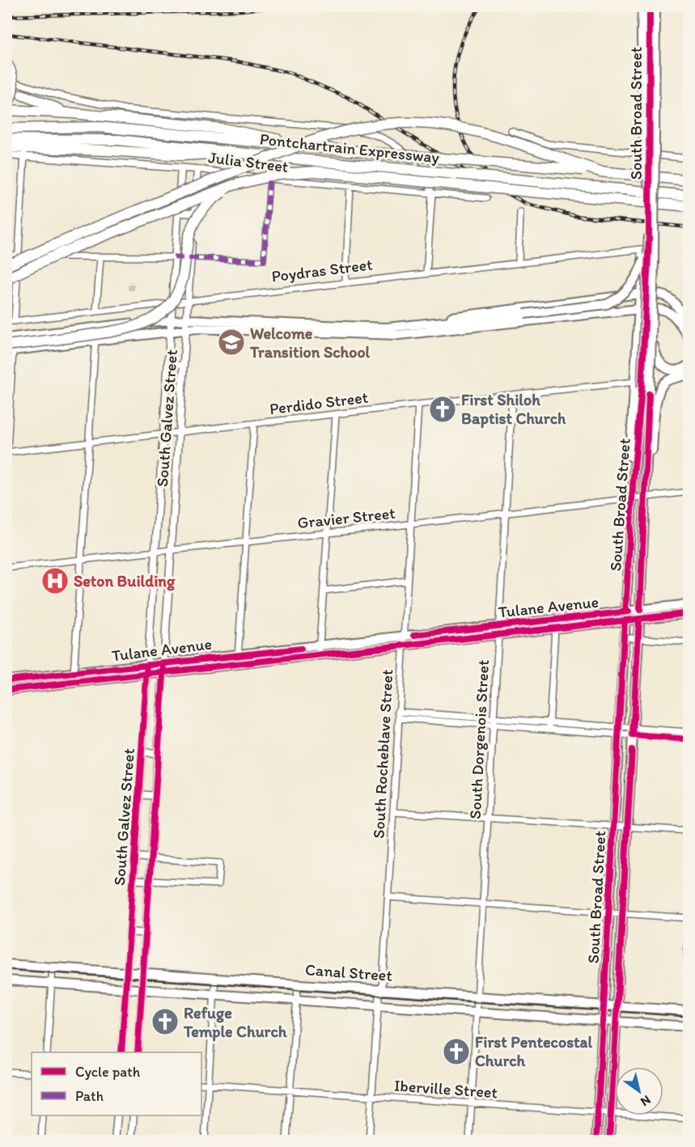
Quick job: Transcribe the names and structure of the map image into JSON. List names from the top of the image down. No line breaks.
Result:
{"streets":{"highway":["Pontchartrain Expressway"],"main road":["South Broad Street","Tulane Avenue","Canal Street"],"street":["Julia Street","Poydras Street","Perdido Street","South Galvez Street","Gravier Street","South Dorgenois Street","South Rocheblave Street","Iberville Street"]},"crossings":[["South Broad Street","Perdido Street"],["South Broad Street","Gravier Street"],["South Broad Street","Tulane Avenue"],["South Broad Street","Canal Street"],["South Broad Street","Iberville Street"],["Julia Street","South Galvez Street"],["Poydras Street","South Galvez Street"],["Perdido Street","South Galvez Street"],["Perdido Street","South Dorgenois Street"],["Perdido Street","South Rocheblave Street"],["South Galvez Street","Gravier Street"],["South Galvez Street","Tulane Avenue"],["South Galvez Street","Canal Street"],["Gravier Street","South Dorgenois Street"],["Gravier Street","South Rocheblave Street"],["Tulane Avenue","South Dorgenois Street"],["Tulane Avenue","South Rocheblave Street"],["South Dorgenois Street","Canal Street"],["South Dorgenois Street","Iberville Street"],["South Rocheblave Street","Canal Street"],["South Rocheblave Street","Iberville Street"]],"places":{"school or university":["Welcome Transition School"],"church":["First Shiloh Baptist Church","Refuge Temple Church","First Pentecostal Church"],"hospital":["Seton Building"]},"legend":["Cycle path","Path"],"north":"bottom right"}
